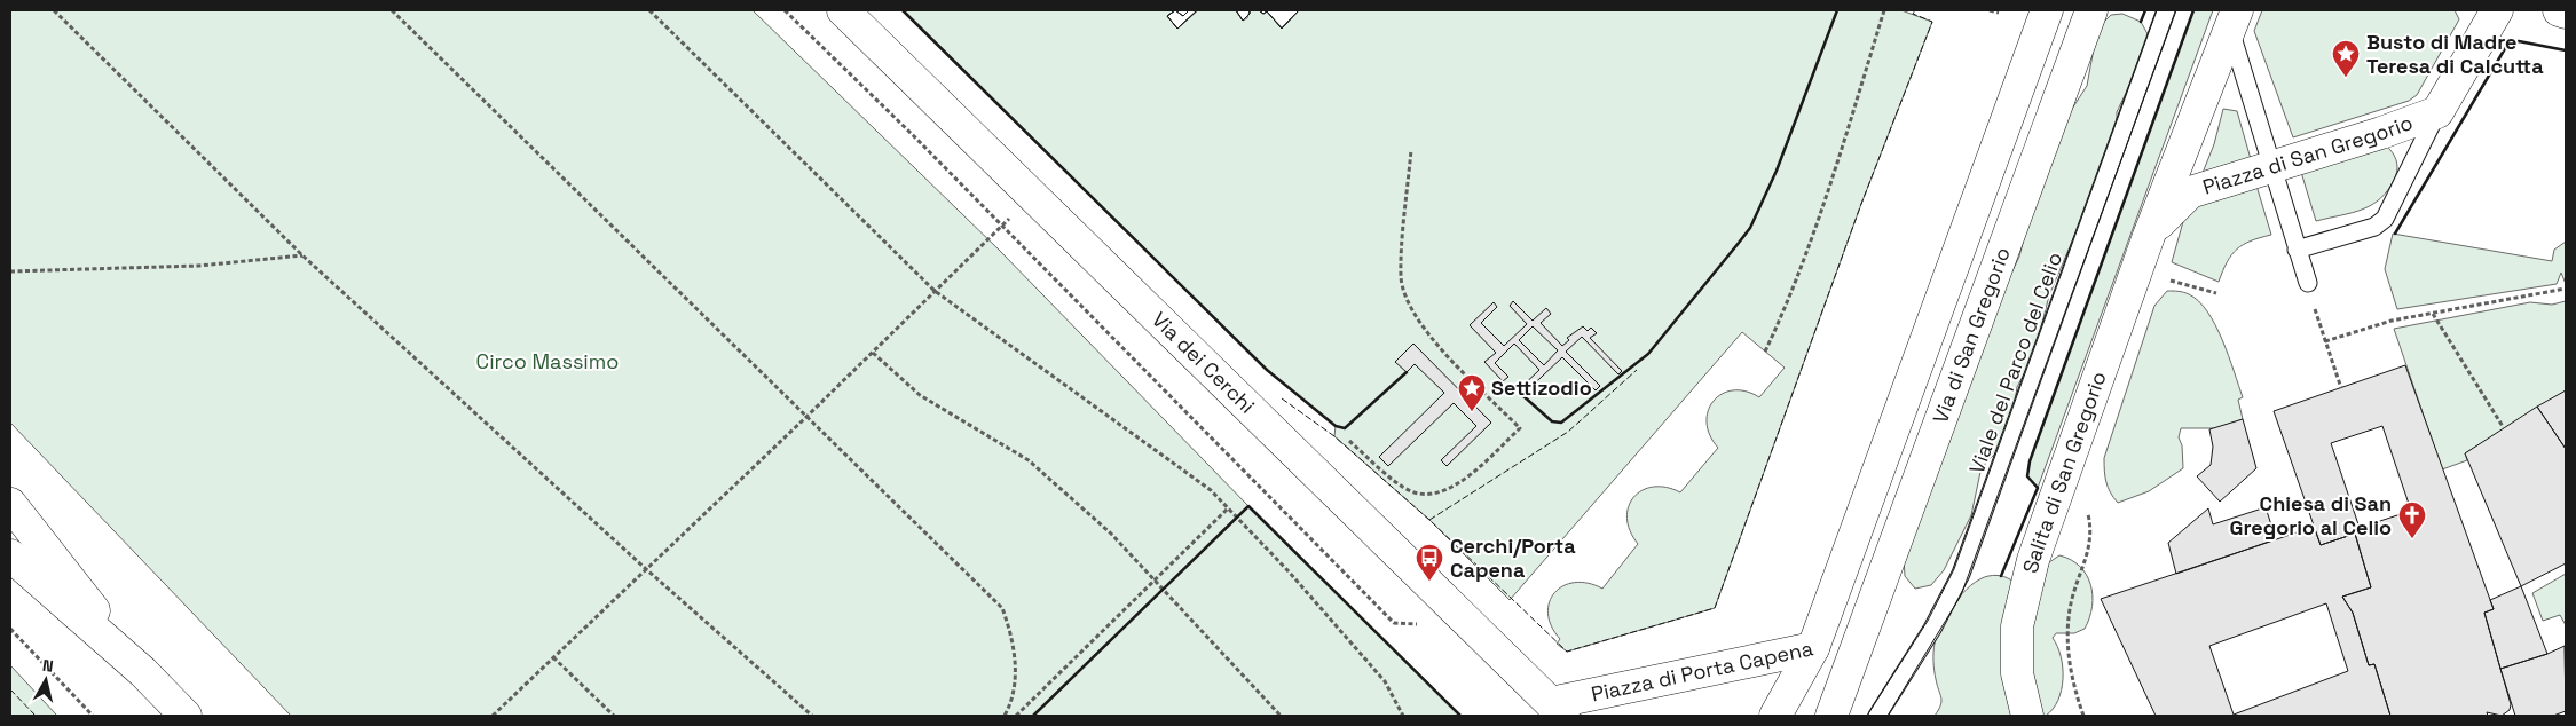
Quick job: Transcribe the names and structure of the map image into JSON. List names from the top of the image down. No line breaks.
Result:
{"streets":{"main road":["Piazza di San Gregorio","Via di San Gregorio","Via dei Cerchi","Salita di San Gregorio","Piazza di Porta Capena"],"lane":["Viale del Parco del Celio"]},"crossings":[["Piazza di San Gregorio","Salita di San Gregorio"],["Via di San Gregorio","Piazza di Porta Capena"],["Via dei Cerchi","Piazza di Porta Capena"]],"parks":["Circo Massimo"],"places":{"place":["Busto di Madre Teresa di Calcutta","Settizodio"],"church":["Chiesa di San Gregorio al Celio"],"bus stop":["Cerchi/Porta Capena"]},"north":"top"}
